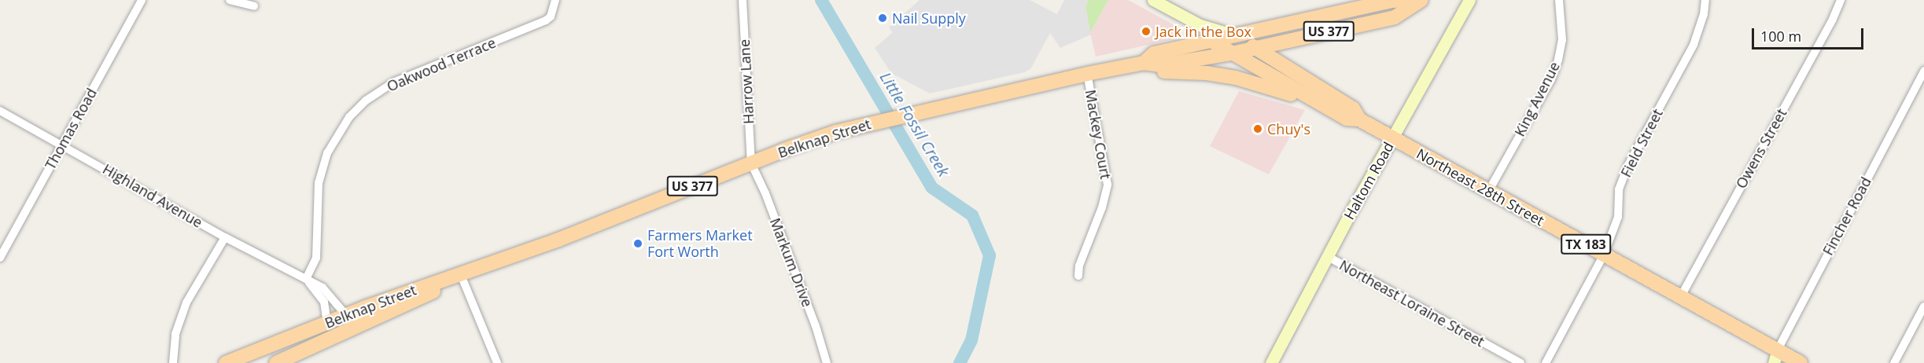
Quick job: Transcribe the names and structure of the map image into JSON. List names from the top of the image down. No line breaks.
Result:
{"streets":{"main road":["US 377","Belknap Street","Haltom Road","Northeast 28th Street","TX 183"],"street":["Oakwood Terrace","Harrow Lane","King Avenue","Thomas Road","Mackey Court","Field Street","Owens Street","Highland Avenue","Fincher Road","Markum Drive","Northeast Loraine Street"]},"crossings":[["Oakwood Terrace","Highland Avenue"],["Harrow Lane","Belknap Street"],["Harrow Lane","Markum Drive"],["King Avenue","Northeast 28th Street"],["Thomas Road","Highland Avenue"],["Mackey Court","Belknap Street"],["Belknap Street","Northeast 28th Street"],["Belknap Street","TX 183"],["Belknap Street","Markum Drive"],["Field Street","Northeast 28th Street"],["Owens Street","Northeast 28th Street"],["Haltom Road","Northeast 28th Street"],["Haltom Road","Northeast Loraine Street"],["Northeast 28th Street","Fincher Road"],["Northeast 28th Street","TX 183"]],"water":["Little Fossil Creek"],"places":["Nail Supply","Jack in the Box","Chuy's","Farmers Market Fort Worth"],"scale_bar":"100 m"}
